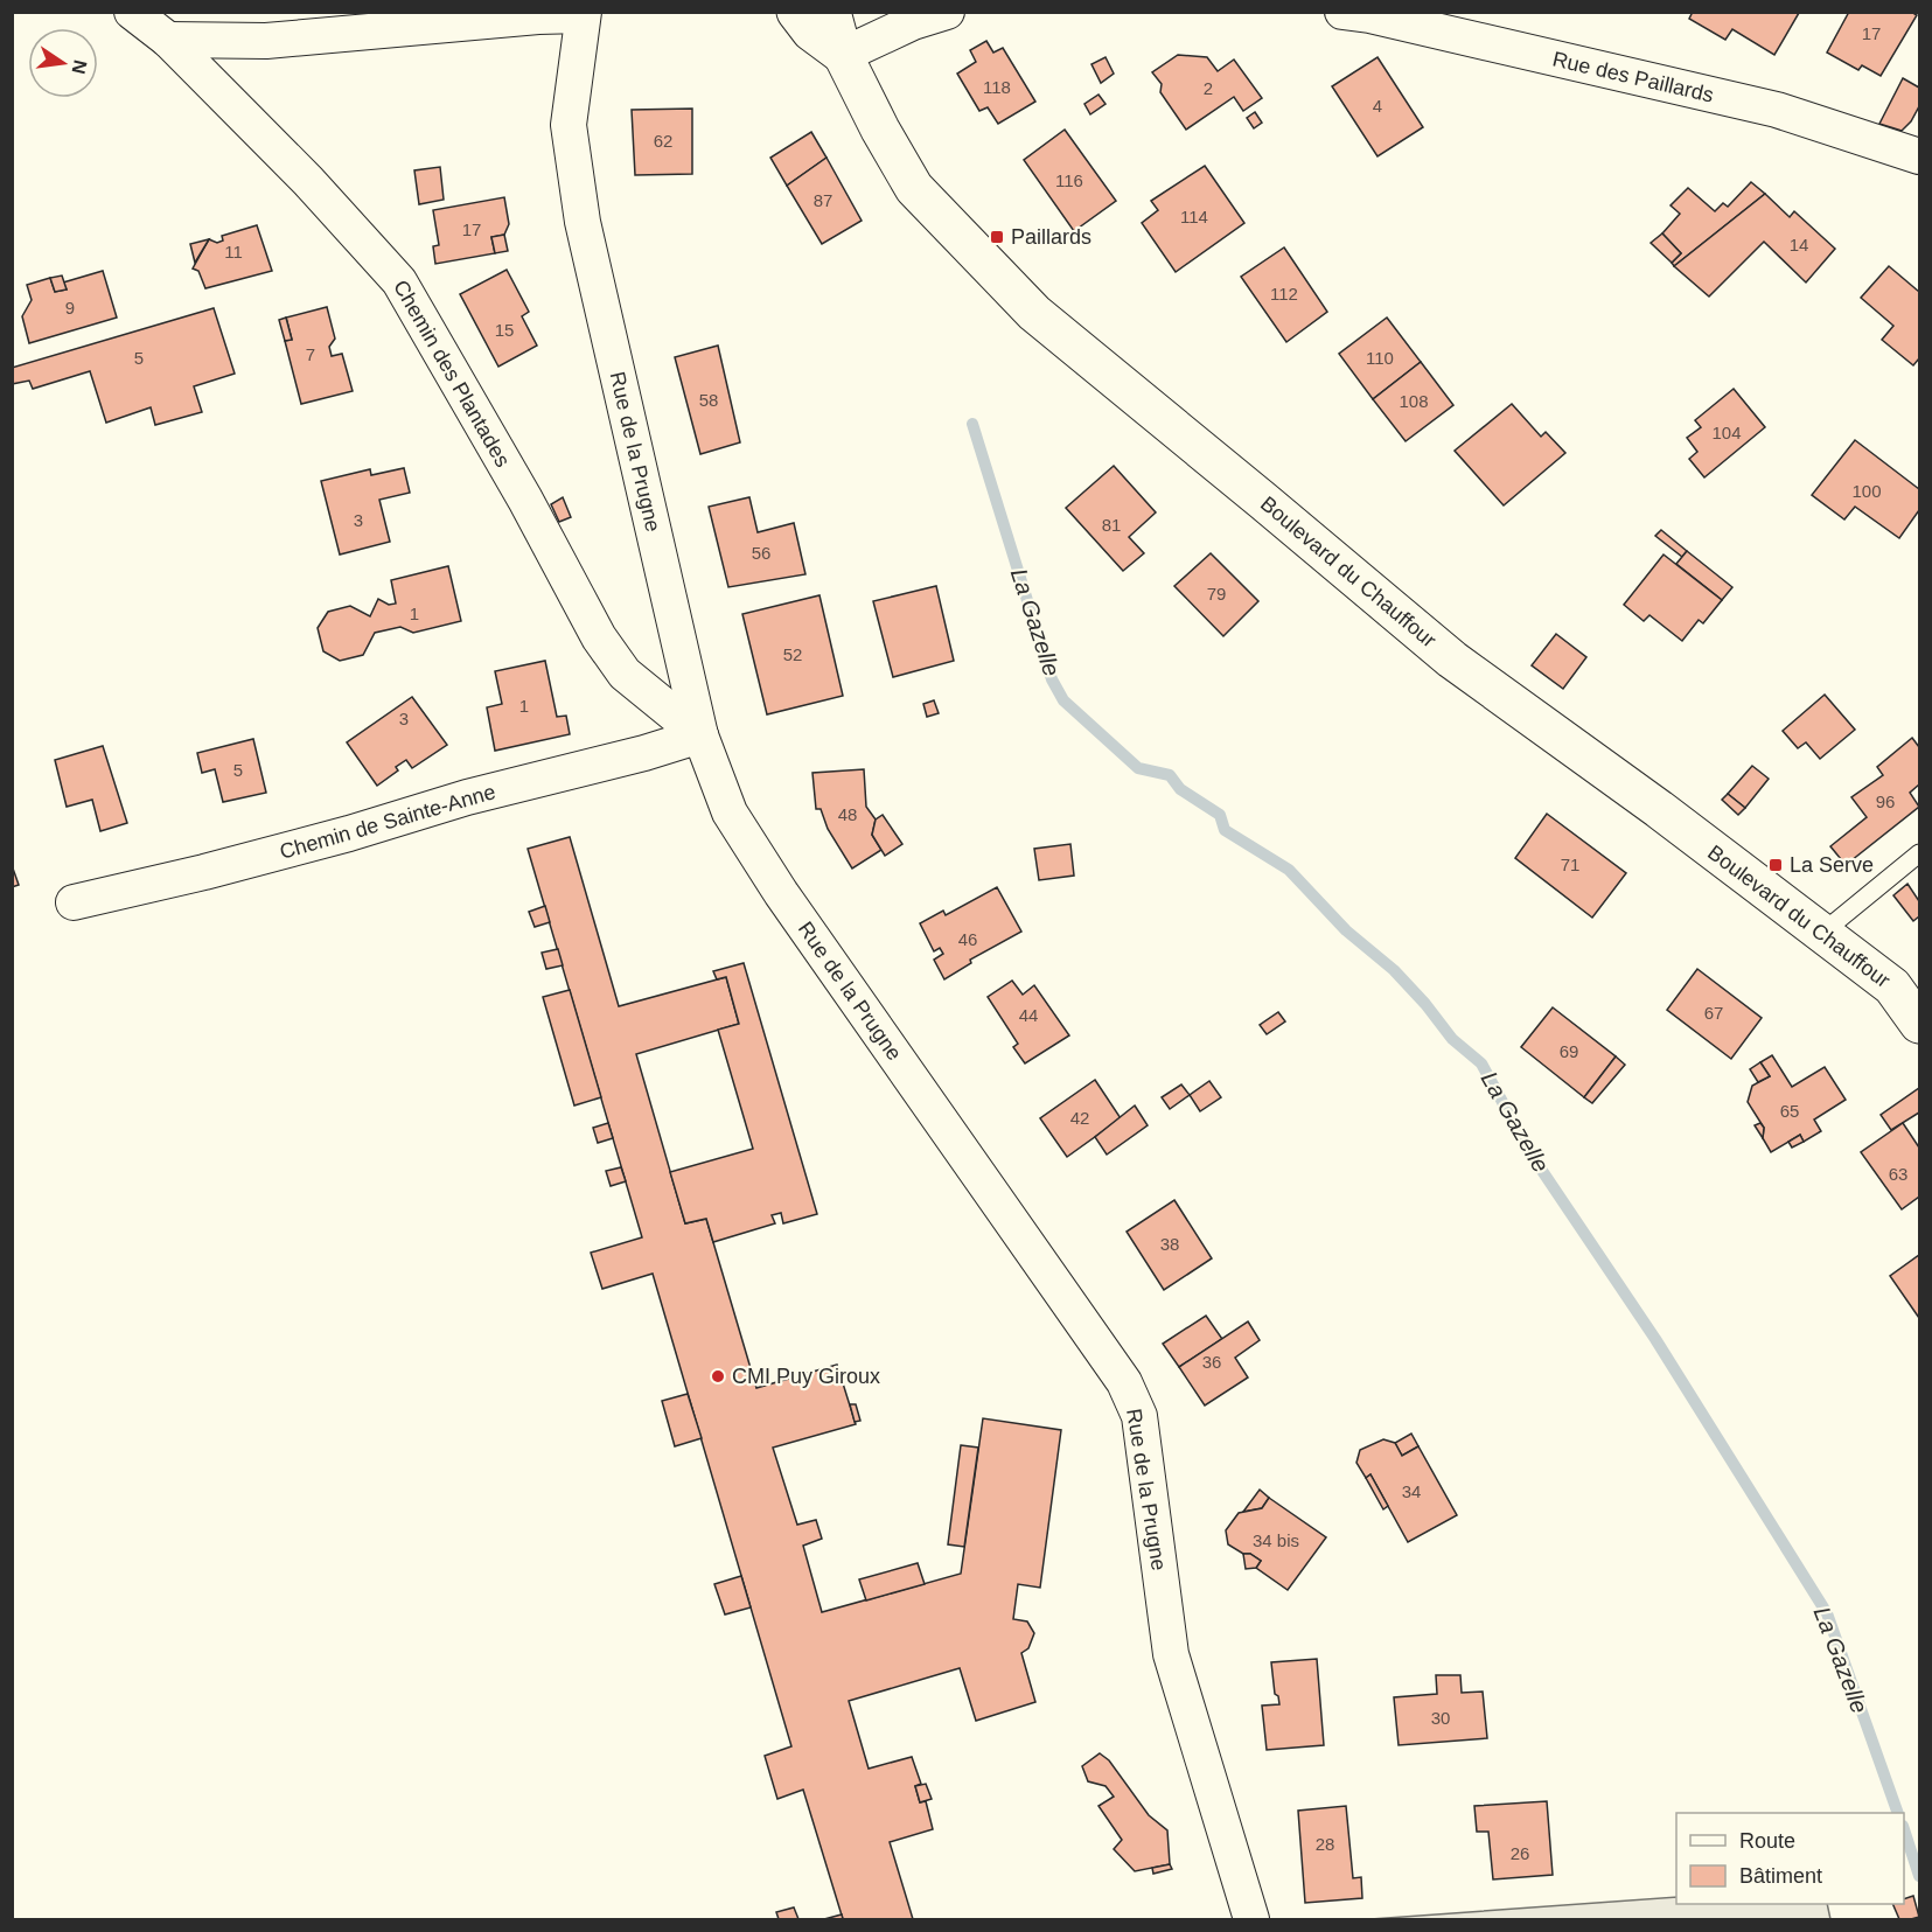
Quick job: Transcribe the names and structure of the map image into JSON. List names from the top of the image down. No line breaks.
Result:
{"streets":{"main road":["Boulevard du Chauffour"],"street":["Rue des Paillards","Chemin des Plantades","Rue de la Prugne","Chemin de Sainte-Anne"]},"crossings":[["Chemin des Plantades","Rue de la Prugne"],["Chemin des Plantades","Chemin de Sainte-Anne"],["Rue de la Prugne","Chemin de Sainte-Anne"]],"water":["La Gazelle"],"places":{"transit":["Paillards","La Serve"],"other":["CMI Puy Giroux"]},"house_numbers":["17","118","2","4","62","116","87","114","17","14","11","112","9","15","7","5","110","58","108","104","100","3","81","56","79","1","52","1","3","5","96","48","71","46","67","44","69","65","42","63","38","36","34","34 bis","30","28","26"],"legend":["Route","Bâtiment"],"north":"right"}
